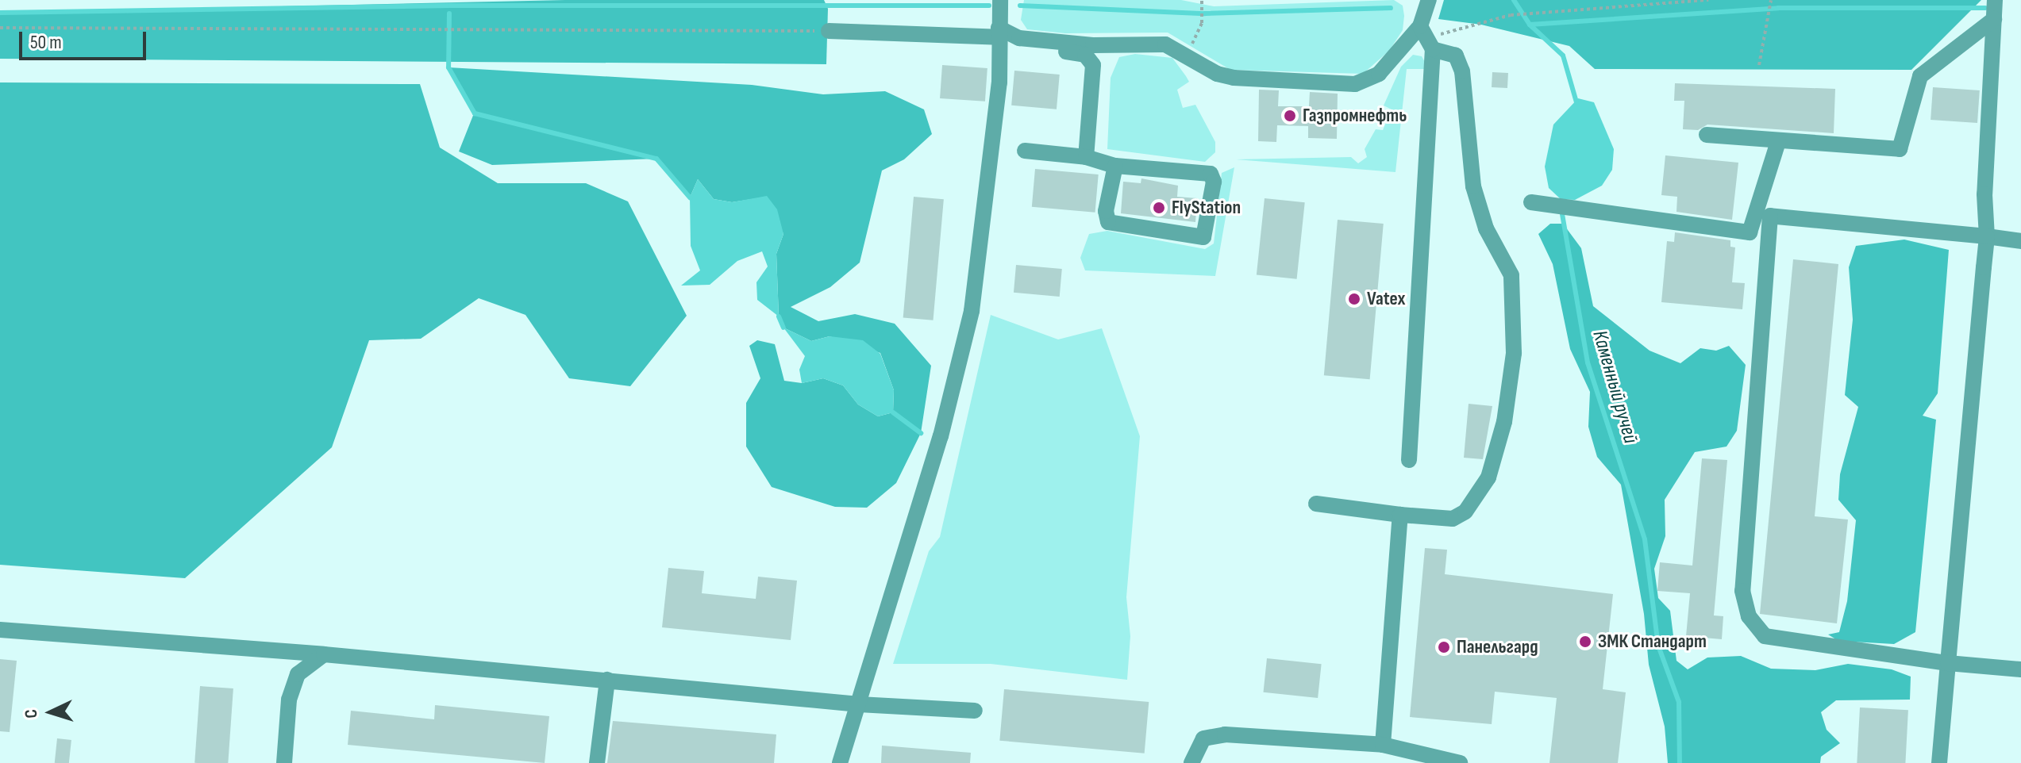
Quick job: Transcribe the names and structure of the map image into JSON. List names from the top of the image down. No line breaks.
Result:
{"water":["Каменный ручей"],"places":["Газпромнефть","FlyStation","Vatex","ЗМК Стандарт","Панельгард"],"scale_bar":"50 m","north":"left"}
